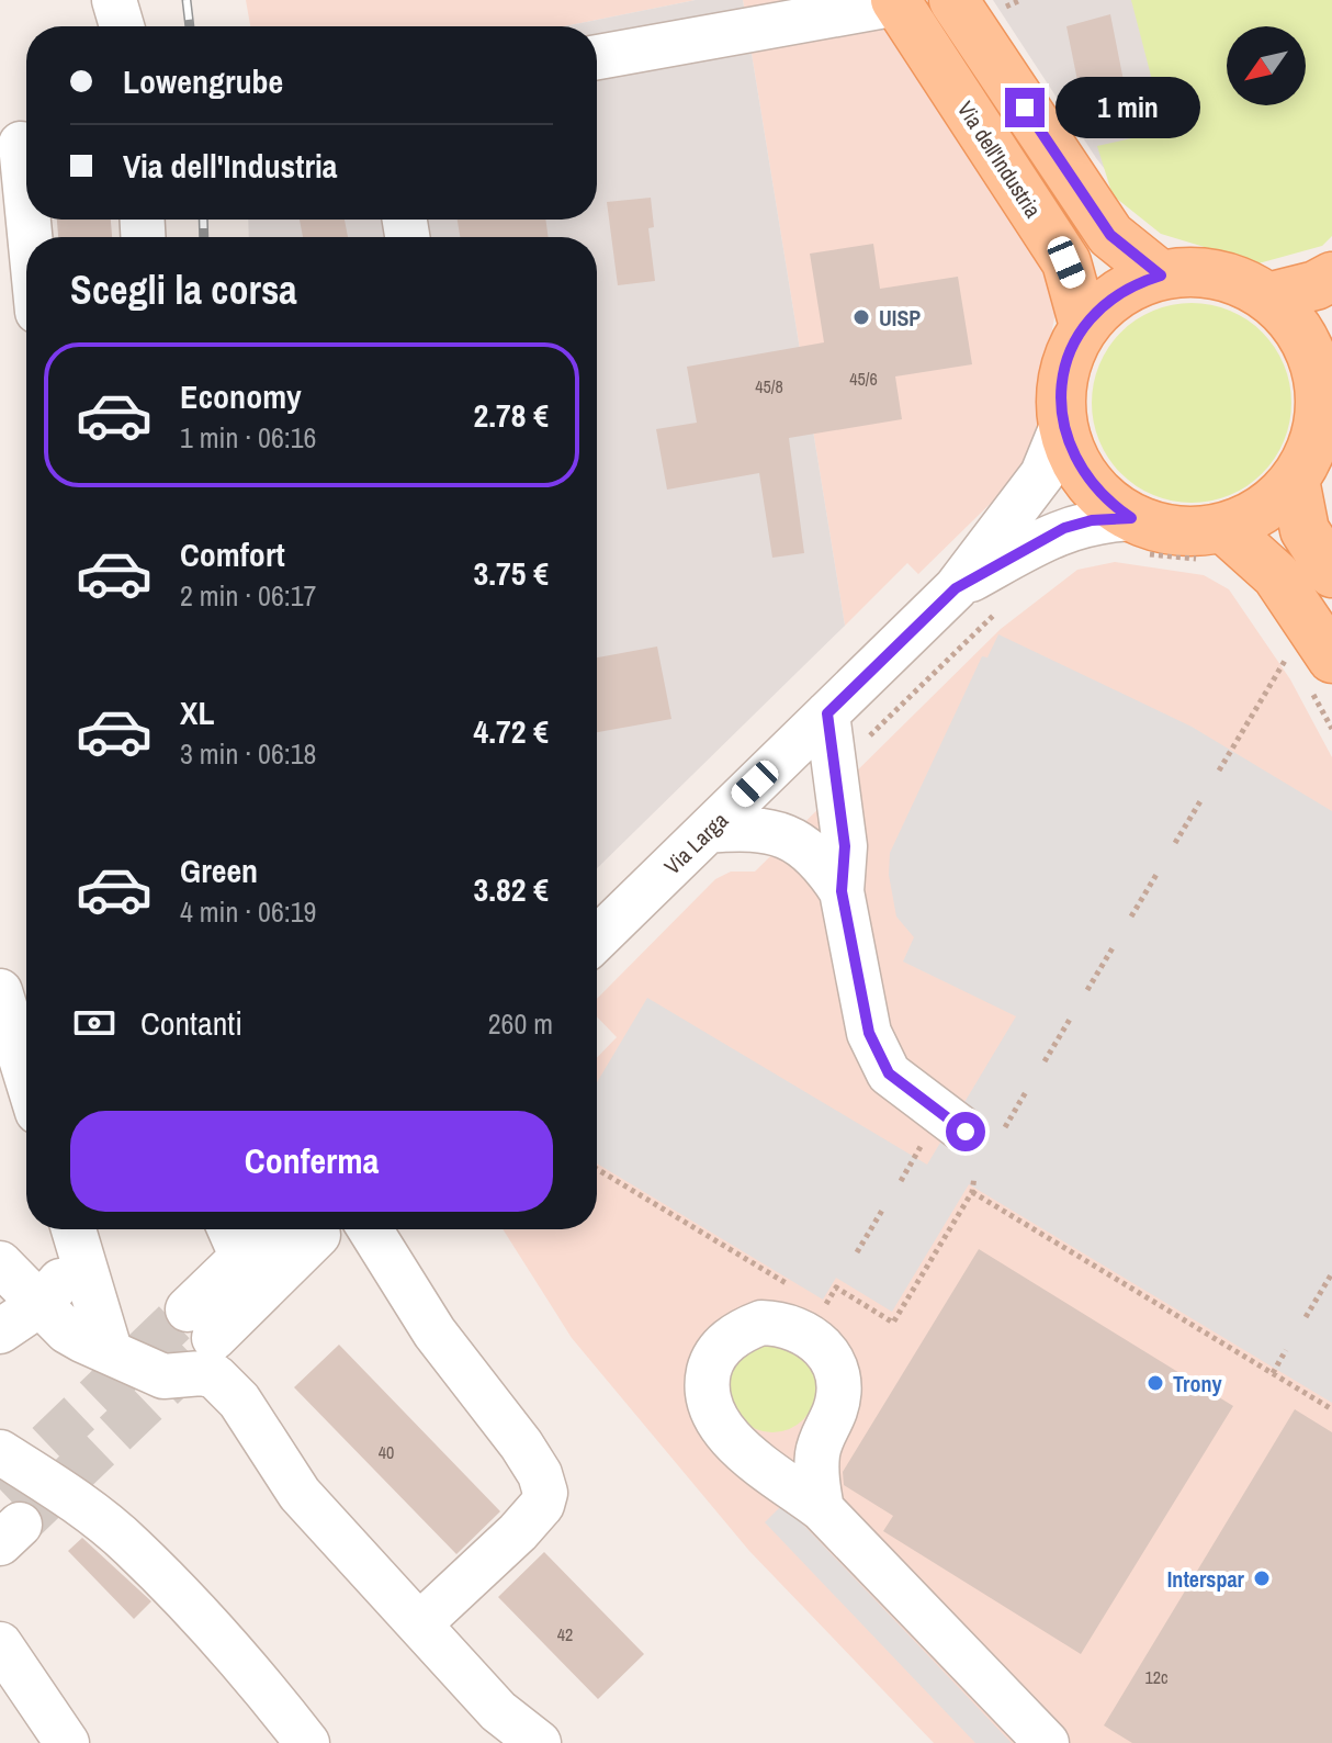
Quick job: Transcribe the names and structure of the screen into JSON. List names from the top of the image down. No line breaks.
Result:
{"streets":{"main road":["Via dell'Industria"],"street":["Via Larga"]},"crossings":[["Via dell'Industria","Via Larga"]],"places":["UISP","Trony","Interspar"],"house_numbers":["45/6","45/8","40","42","12c"],"north":"bottom left","page":{"banner":["Lowengrube","Via dell'Industria"],"bubble":"1 min","heading":"Scegli la corsa","list":[{"name":"Economy","note":"1 min · 06:16","value":"2.78 €"},{"name":"Comfort","note":"2 min · 06:17","value":"3.75 €"},{"name":"XL","note":"3 min · 06:18","value":"4.72 €"},{"name":"Green","note":"4 min · 06:19","value":"3.82 €"}],"pay":["Contanti","260 m"],"buttons":"Conferma"}}
